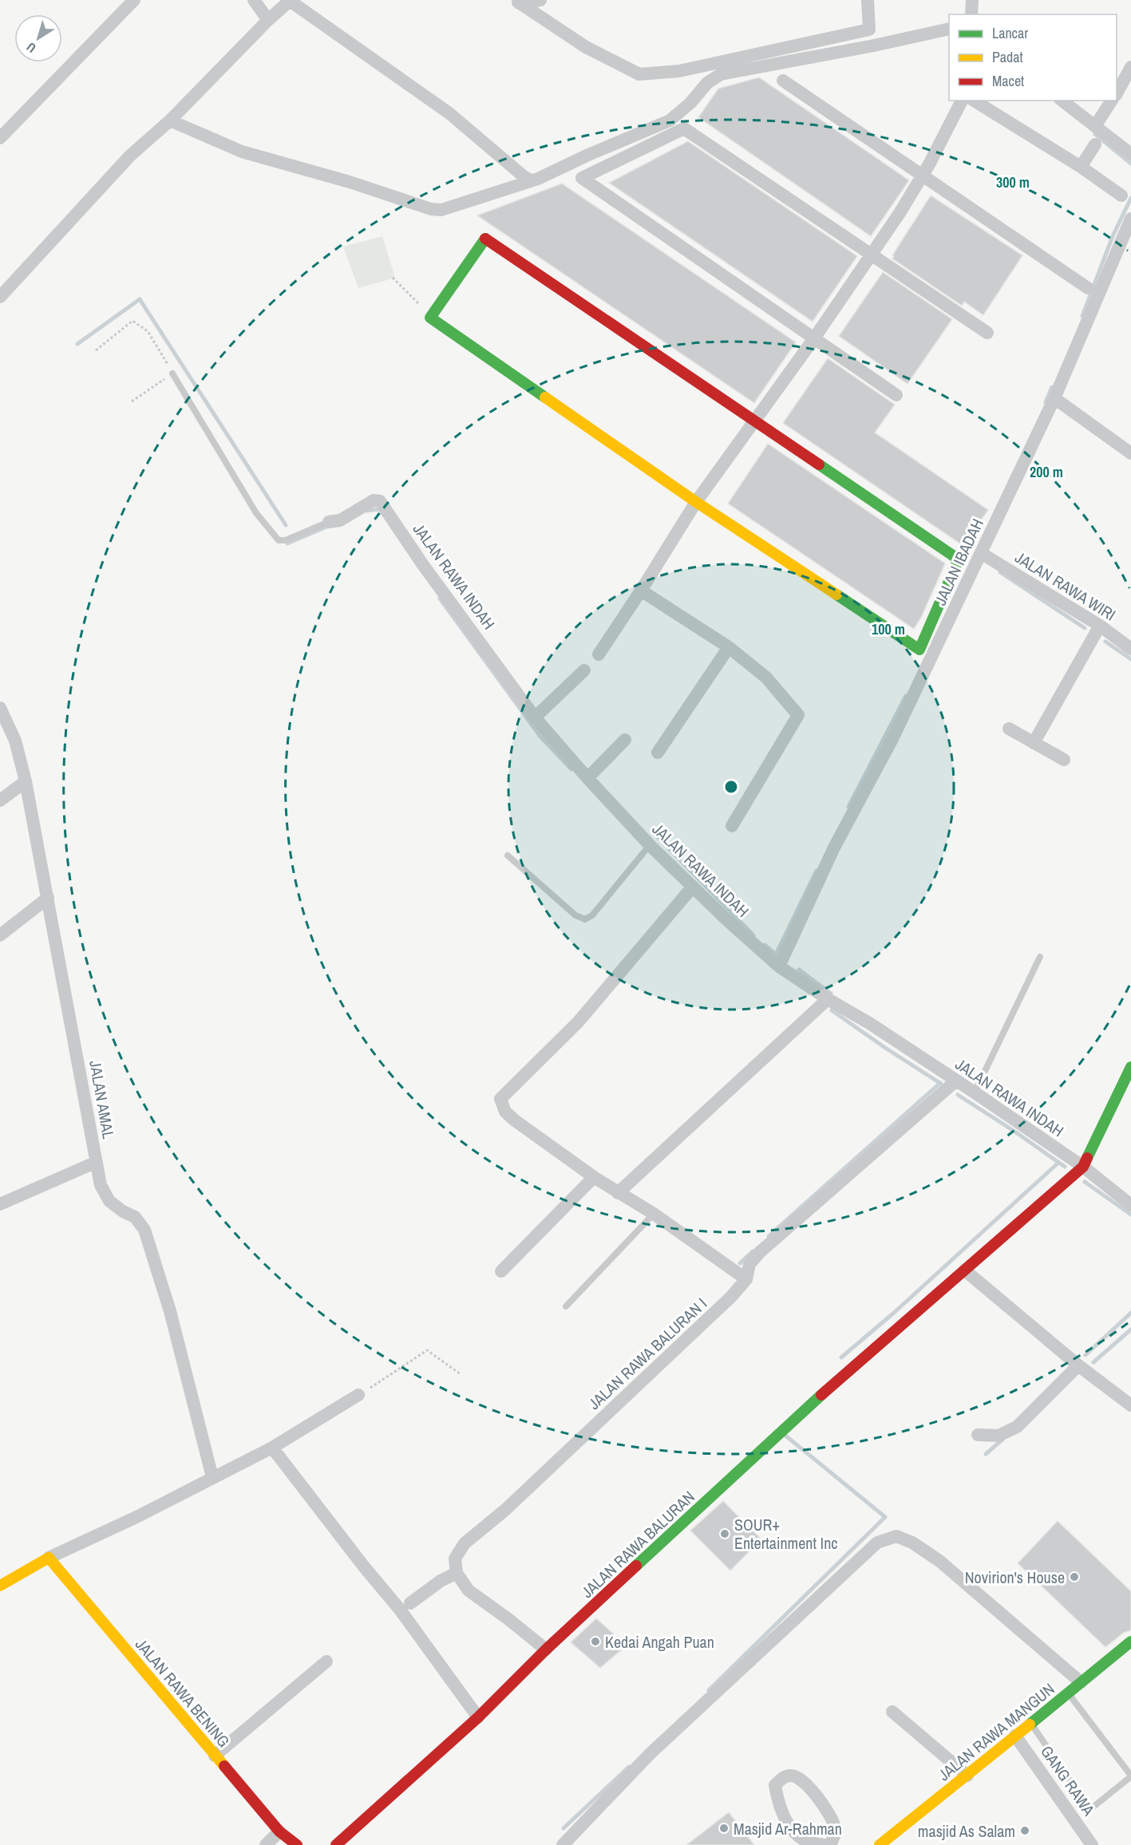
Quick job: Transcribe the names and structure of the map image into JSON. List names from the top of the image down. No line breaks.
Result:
{"streets":{"street":["JALAN IBADAH","JALAN RAWA INDAH","JALAN RAWA WIRI","JALAN AMAL","JALAN RAWA BALURAN I","JALAN RAWA BALURAN","JALAN RAWA BENING","JALAN RAWA MANGUN","GANG RAWA"]},"crossings":[["JALAN IBADAH","JALAN RAWA INDAH"],["JALAN IBADAH","JALAN RAWA WIRI"],["JALAN RAWA INDAH","JALAN RAWA BALURAN I"],["JALAN RAWA INDAH","JALAN RAWA BALURAN"],["JALAN RAWA MANGUN","GANG RAWA"]],"places":["SOUR+ Entertainment Inc","Novirion's House","Kedai Angah Puan","Masjid Ar-Rahman","masjid As Salam"],"legend":["Lancar","Padat","Macet"],"north":"bottom left","rings":["300 m","200 m","100 m"]}
